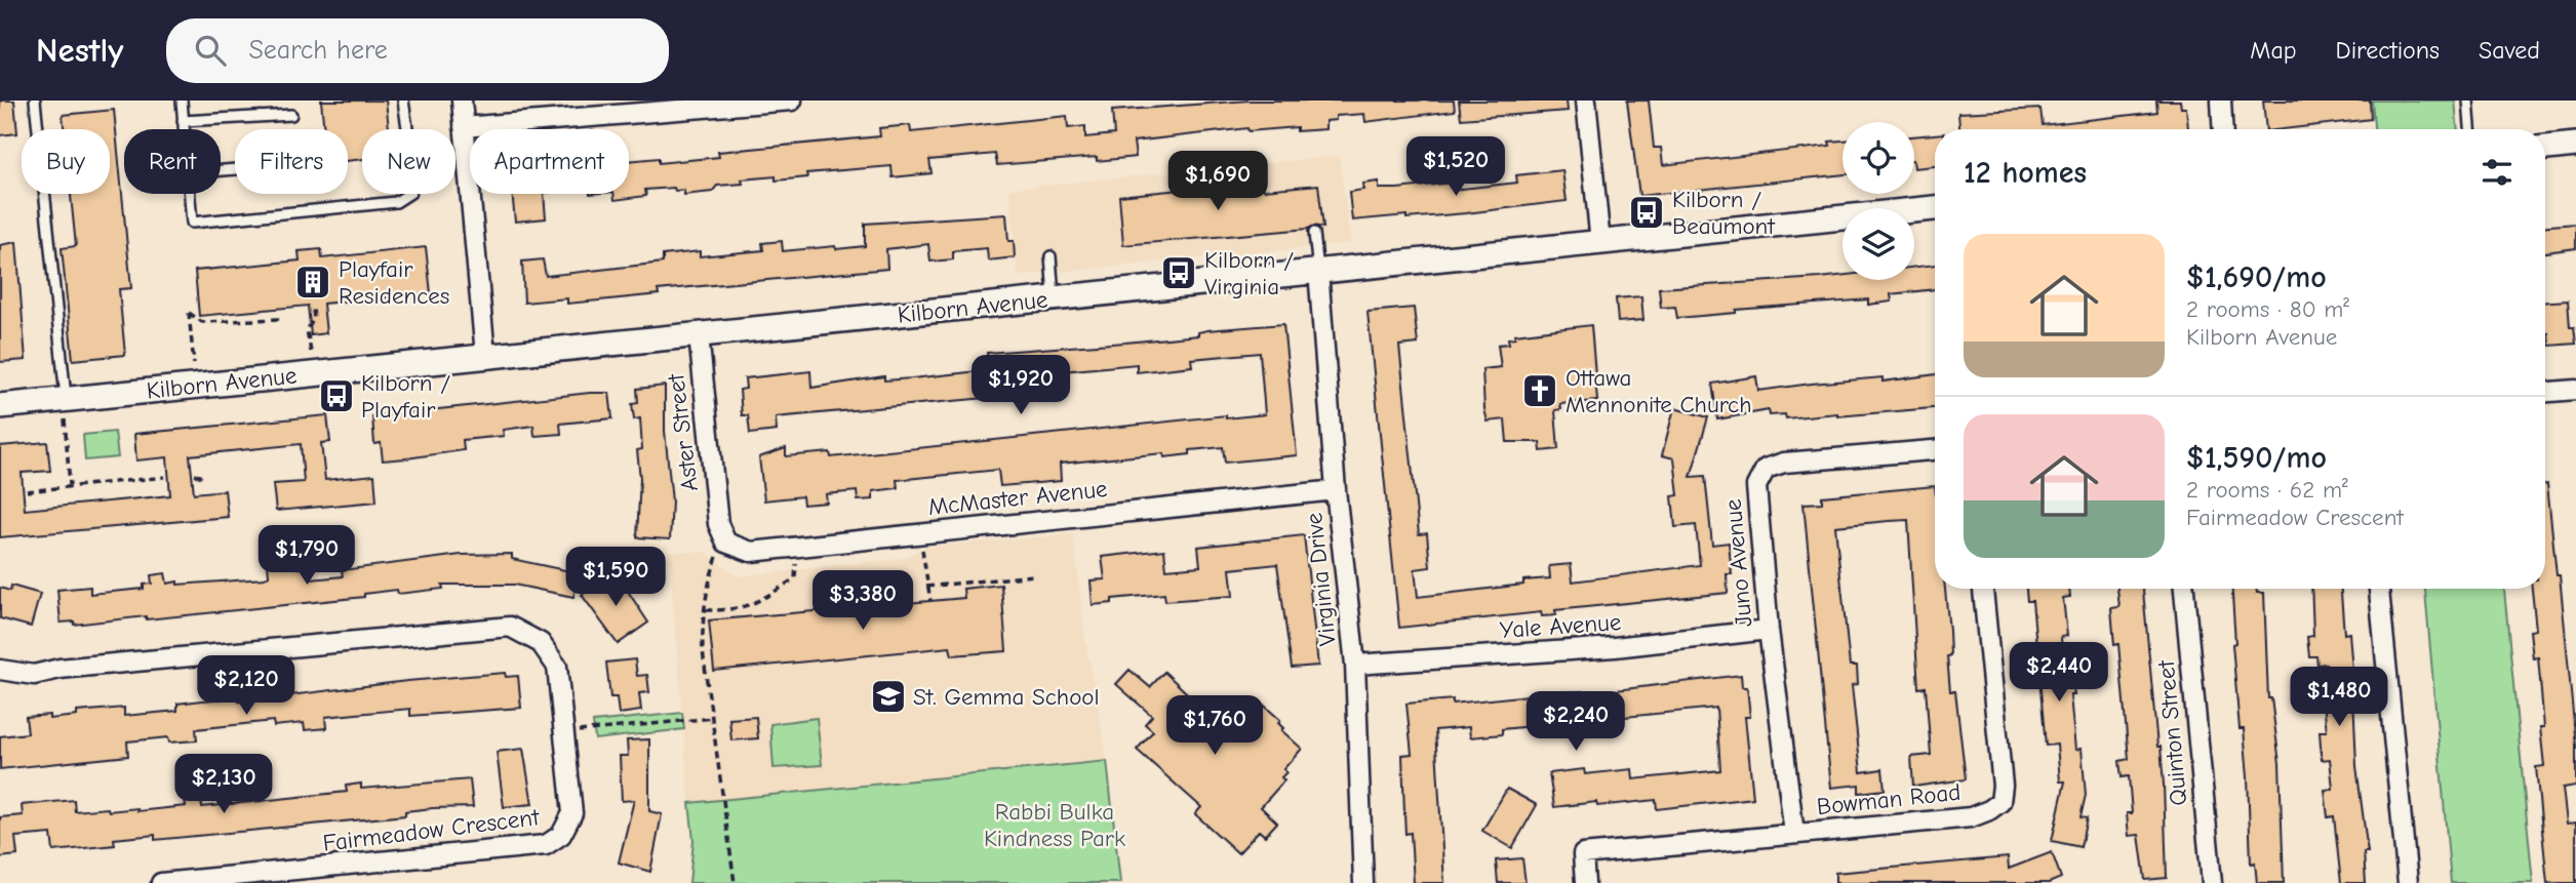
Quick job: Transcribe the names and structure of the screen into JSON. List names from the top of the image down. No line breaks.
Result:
{"streets":{"street":["Kilborn Avenue","Aster Street","McMaster Avenue","Juno Avenue","Virginia Drive","Yale Avenue","Quinton Street","Bowman Road","Fairmeadow Crescent"]},"crossings":[["Kilborn Avenue","Aster Street"],["Kilborn Avenue","Virginia Drive"],["Aster Street","McMaster Avenue"],["McMaster Avenue","Virginia Drive"],["Juno Avenue","Yale Avenue"],["Juno Avenue","Bowman Road"],["Virginia Drive","Yale Avenue"]],"parks":["Rabbi Bulka Kindness Park"],"places":{"bus stop":["Kilborn / Beaumont","Kilborn / Virginia","Kilborn / Playfair"],"building":["Playfair Residences"],"church":["Ottawa Mennonite Church"],"school or university":["St. Gemma School"]},"page":{"header":"Nestly","search":"Search here","nav":["Map","Directions","Saved"],"chip":["Buy","Rent","Filters","New","Apartment"],"heading":"12 homes","price":["$1,520","$1,690","$1,920","$1,790","$1,590","$3,380","$2,440","$2,120","$1,480","$2,240","$1,760","$2,130"],"list":[{"name":"$1,690/mo","note":"2 rooms · 80 m² · Kilborn Avenue"},{"name":"$1,590/mo","note":"2 rooms · 62 m² · Fairmeadow Crescent"}]}}
